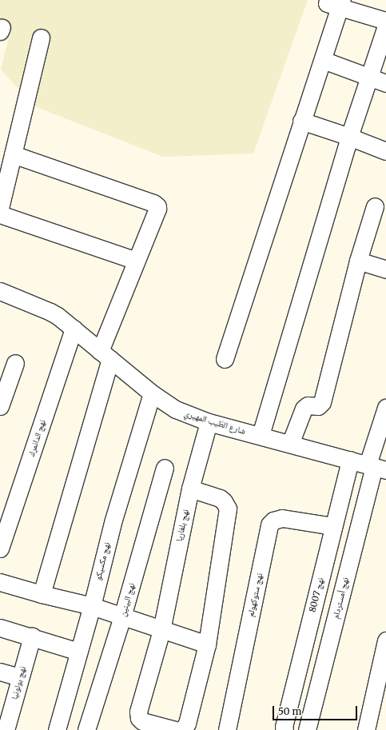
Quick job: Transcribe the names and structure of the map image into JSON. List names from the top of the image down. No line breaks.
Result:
{"streets":{"street":["شارع الطّيب المهيري","نهج الدانمرك","نهج بلغاريا","نهج مكسيكو","نهج ستوكهولم","نهج 8007","نهج أمستردام","نهج البينين","نهج بولونيا"]},"crossings":[["شارع الطّيب المهيري","نهج الدانمرك"],["شارع الطّيب المهيري","نهج بلغاريا"],["شارع الطّيب المهيري","نهج مكسيكو"],["شارع الطّيب المهيري","نهج 8007"],["شارع الطّيب المهيري","نهج أمستردام"],["نهج ستوكهولم","نهج 8007"]],"scale_bar":"50 m"}
